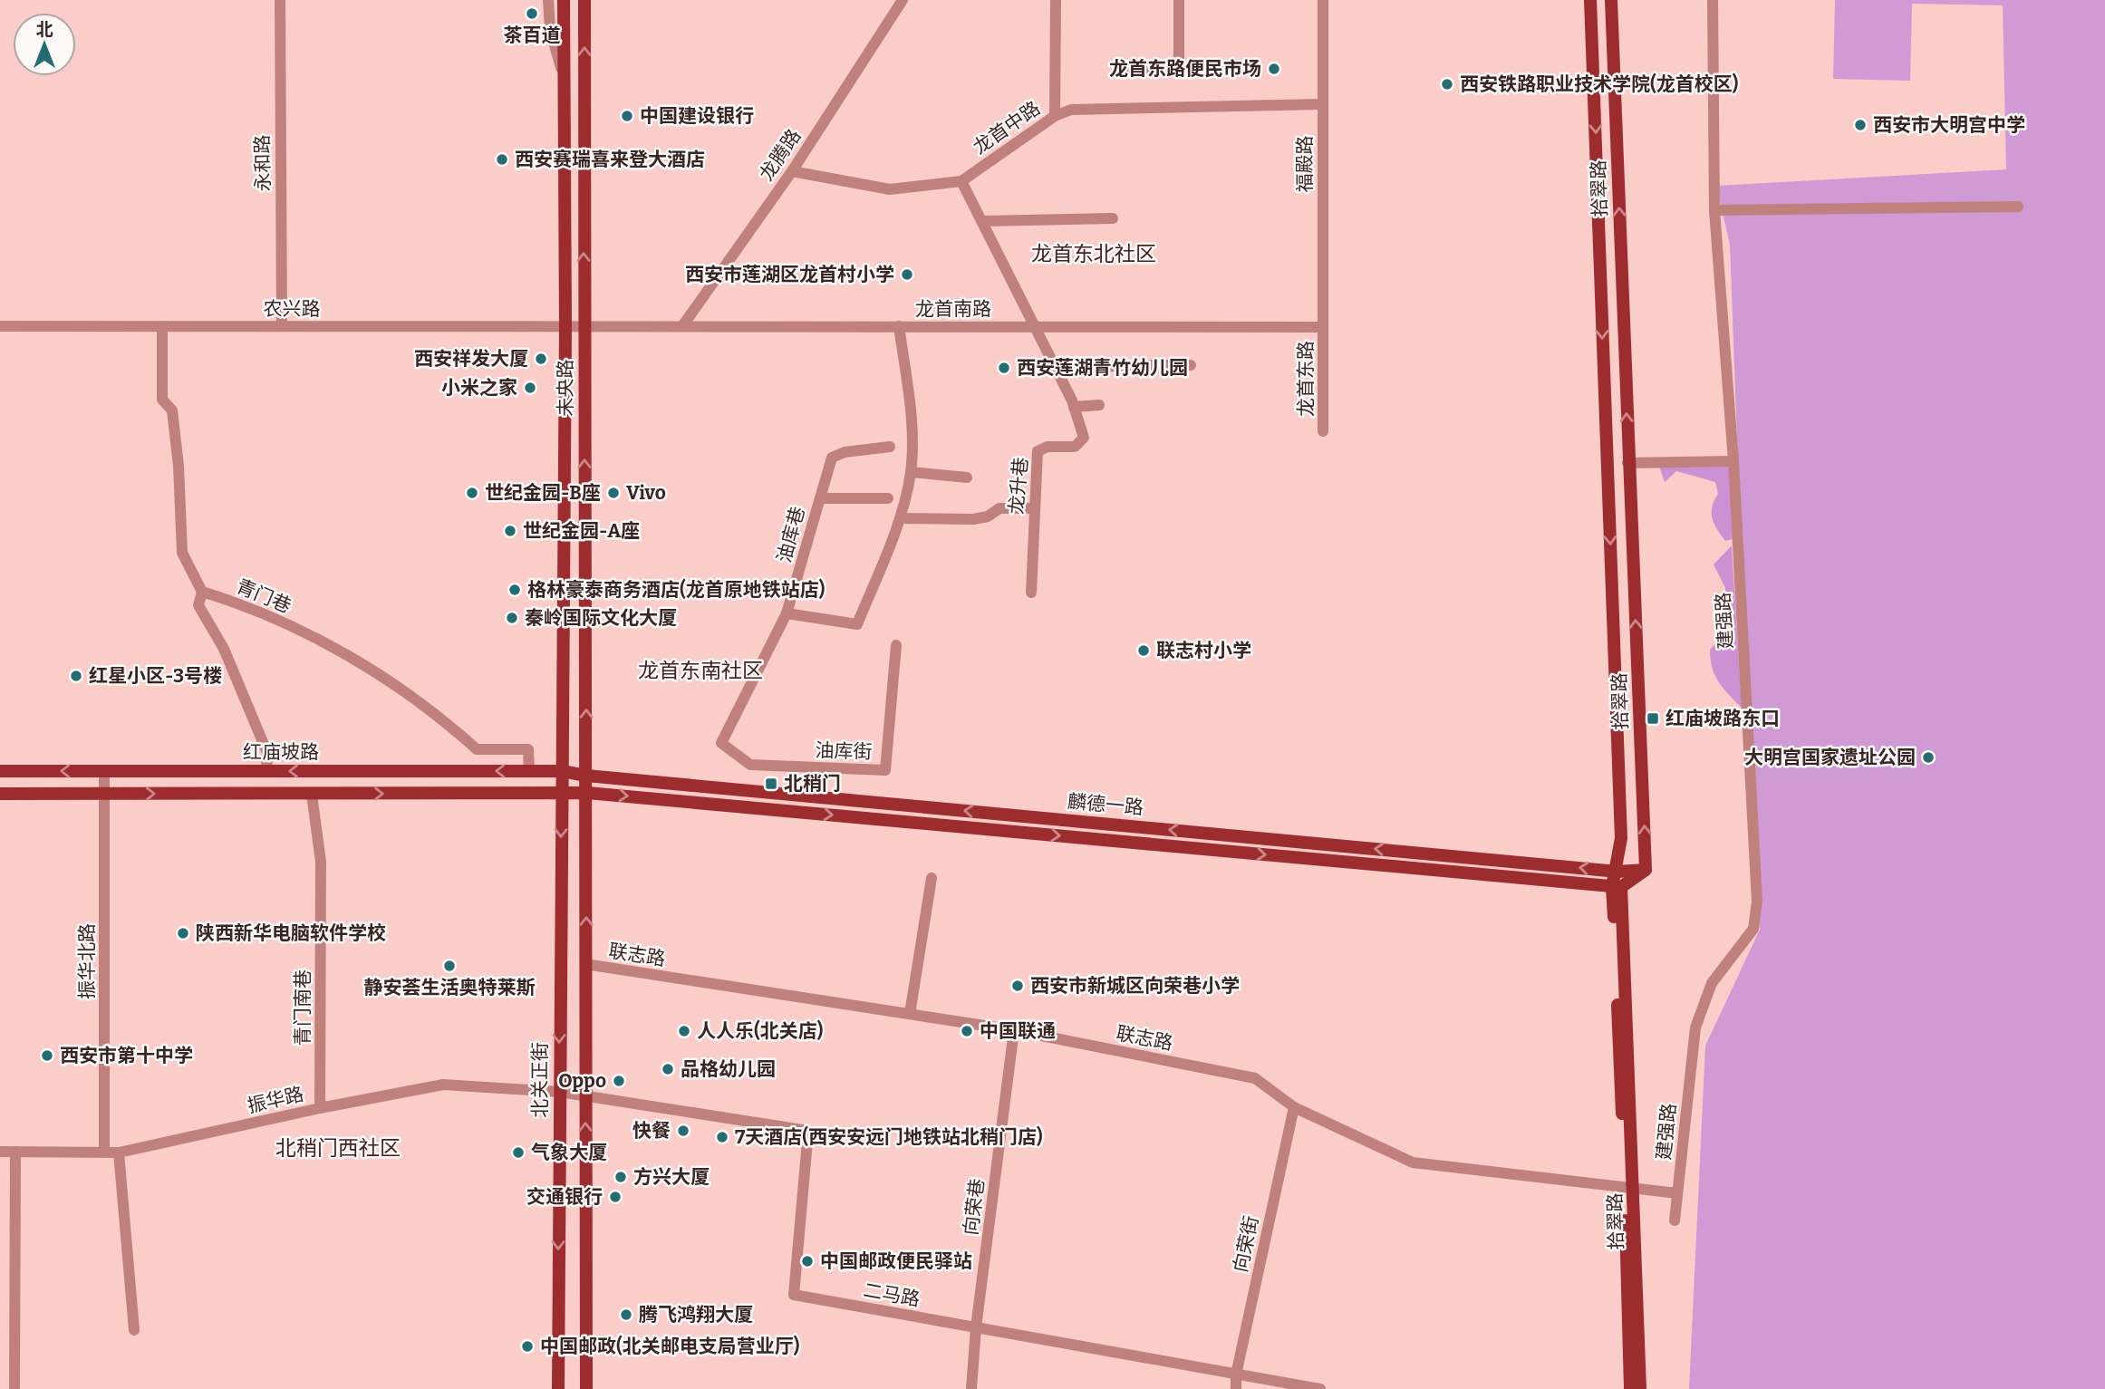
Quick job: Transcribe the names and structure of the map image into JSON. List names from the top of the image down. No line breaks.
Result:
{"streets":{"main road":["拾翠路","未央路","红庙坡路","麟德一路","北关正街"],"street":["龙首中路","龙腾路","永和路","福殿路","农兴路","龙首南路","龙首东路","龙升巷","油库巷","青门巷","建强路","油库街","联志路","振华北路","青门南巷","振华路","向荣巷","向荣街","二马路"]},"crossings":[["龙首中路","龙腾路"],["龙首中路","福殿路"],["龙首中路","龙升巷"],["龙腾路","龙首南路"],["永和路","农兴路"],["福殿路","龙首南路"],["福殿路","龙首东路"],["拾翠路","麟德一路"],["拾翠路","联志路"],["农兴路","龙首南路"],["农兴路","未央路"],["龙首南路","龙首东路"],["龙首南路","未央路"],["龙首南路","龙升巷"],["未央路","红庙坡路"],["未央路","麟德一路"],["未央路","北关正街"],["油库巷","油库街"],["青门巷","红庙坡路"],["建强路","联志路"],["红庙坡路","麟德一路"],["红庙坡路","振华北路"],["红庙坡路","北关正街"],["麟德一路","北关正街"],["联志路","向荣巷"],["联志路","向荣街"],["振华北路","振华路"],["青门南巷","振华路"],["北关正街","振华路"],["北关正街","二马路"],["振华路","二马路"],["向荣巷","二马路"],["向荣街","二马路"]],"districts":["龙首东北社区","龙首东南社区","北稍门西社区"],"places":{"other":["茶百道","龙首东路便民市场","西安铁路职业技术学院(龙首校区)","中国建设银行","西安市大明宫中学","西安赛瑞喜来登大酒店","西安市莲湖区龙首村小学","西安祥发大厦","西安莲湖青竹幼儿园","小米之家","世纪金园-B座","Vivo","世纪金园-A座","格林豪泰商务酒店(龙首原地铁站店)","秦岭国际文化大厦","联志村小学","红星小区-3号楼","大明宫国家遗址公园","陕西新华电脑软件学校","静安荟生活奥特莱斯","西安市新城区向荣巷小学","人人乐(北关店)","中国联通","西安市第十中学","品格幼儿园","Oppo","快餐","7天酒店(西安安远门地铁站北稍门店)","气象大厦","方兴大厦","交通银行","中国邮政便民驿站","腾飞鸿翔大厦","中国邮政(北关邮电支局营业厅)"],"transit":["红庙坡路东口","北稍门"]},"north":"top"}
